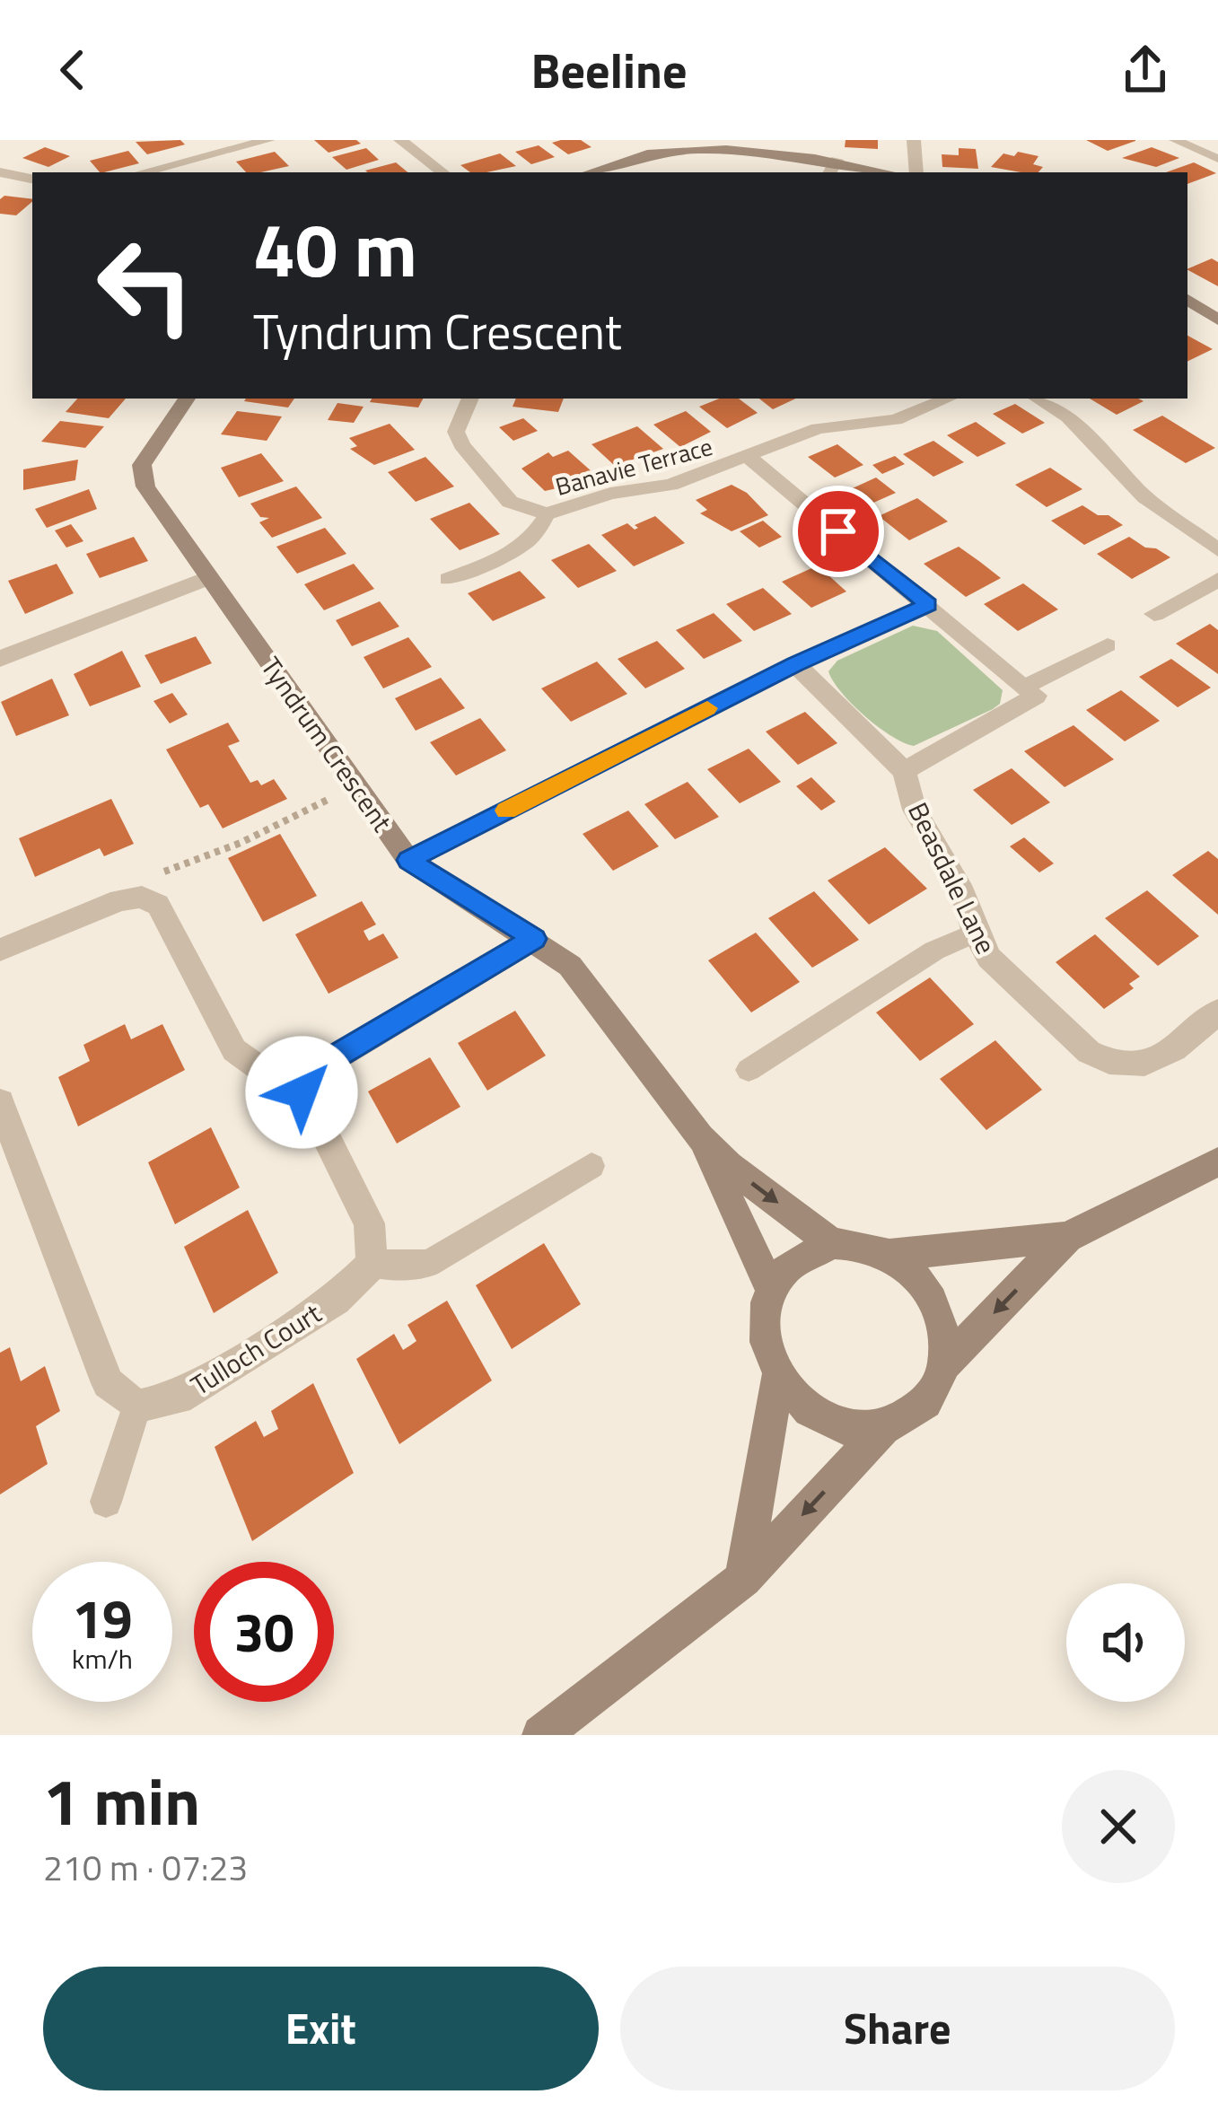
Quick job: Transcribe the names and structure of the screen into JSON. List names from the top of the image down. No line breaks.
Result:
{"streets":{"street":["Banavie Terrace","Tyndrum Crescent","Beasdale Lane","Tulloch Court"]},"page":{"header":"Beeline","turn":["40 m","Tyndrum Crescent"],"speed":"19 km/h","limit":"30","heading":["1 min","210 m · 07:23"],"buttons":["Exit","Share"]}}
